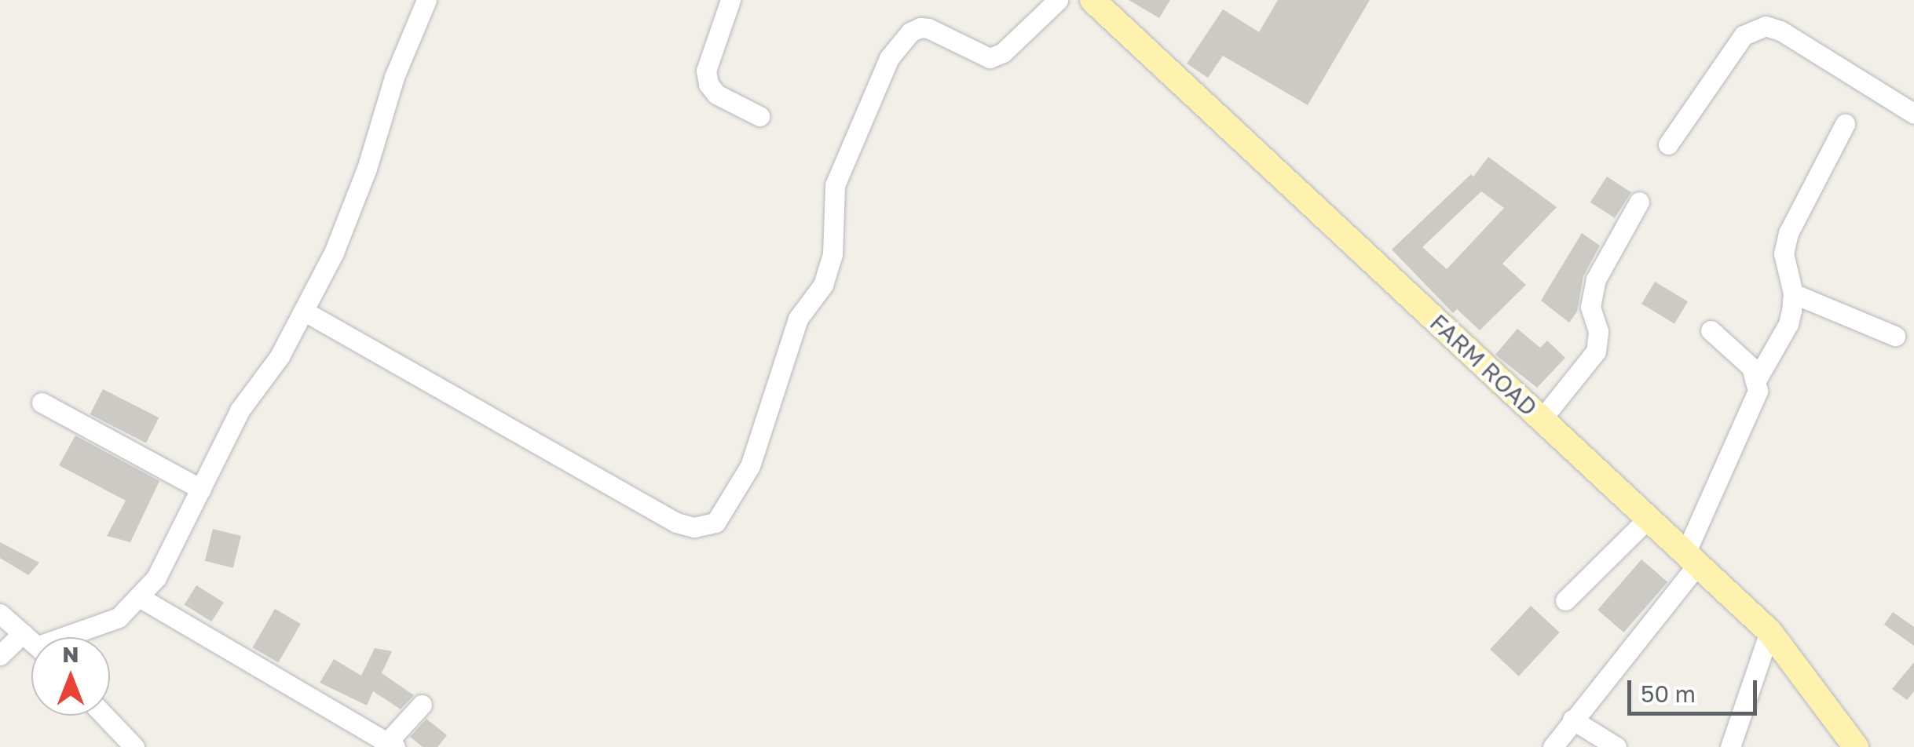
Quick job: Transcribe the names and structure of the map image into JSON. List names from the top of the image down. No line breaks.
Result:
{"streets":{"main road":["FARM ROAD"]},"scale_bar":"50 m","north":"top"}
